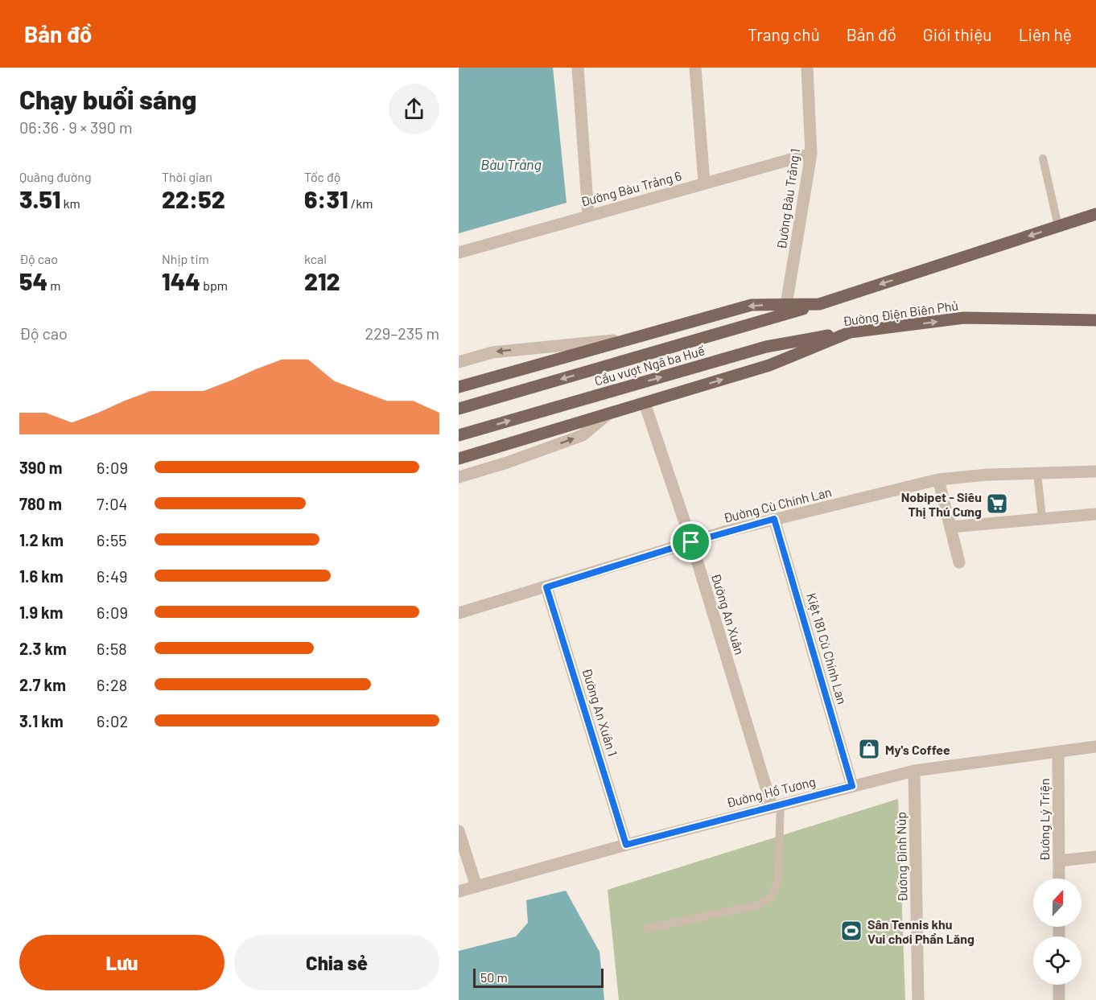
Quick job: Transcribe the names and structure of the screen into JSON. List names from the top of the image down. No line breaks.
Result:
{"streets":{"main road":["Đường Điện Biên Phủ","Cầu vượt Ngã ba Huế"],"street":["Đường Bàu Trảng 6","Đường Bàu Trảng 1","Đường Cù Chính Lan","Đường An Xuân","Kiệt 181 Cù Chính Lan","Đường An Xuân 1","Đường Hồ Tương","Đường Lý Triện","Đường Đinh Núp"]},"crossings":[["Đường Bàu Trảng 6","Đường Bàu Trảng 1"],["Đường Bàu Trảng 1","Đường Điện Biên Phủ"],["Đường Điện Biên Phủ","Cầu vượt Ngã ba Huế"],["Đường Điện Biên Phủ","Đường An Xuân"],["Đường Cù Chính Lan","Đường An Xuân"],["Đường Cù Chính Lan","Kiệt 181 Cù Chính Lan"],["Đường Cù Chính Lan","Đường An Xuân 1"],["Đường An Xuân","Đường Hồ Tương"],["Kiệt 181 Cù Chính Lan","Đường Hồ Tương"],["Đường An Xuân 1","Đường Hồ Tương"],["Đường Hồ Tương","Đường Lý Triện"],["Đường Hồ Tương","Đường Đinh Núp"]],"water":["Bàu Trảng"],"places":{"supermarket":["Nobipet - Siêu Thị Thú Cưng"],"shop":["My's Coffee"],"sports":["Sân Tennis khu Vui chơi Phần Lăng"]},"scale_bar":"50 m","north":"top","page":{"header":"Bản đồ","nav":["Trang chủ","Bản đồ","Giới thiệu","Liên hệ"],"heading":["Chạy buổi sáng","06:36 · 9 × 390 m"],"stats":[["Quãng đường","3.51 km"],["Thời gian","22:52"],["Tốc độ","6:31 /km"],["Độ cao","54 m"],["Nhịp tim","144 bpm"],["kcal","212"]],"chart":["Độ cao","229–235 m"],"list":[{"name":"390 m","note":"6:09"},{"name":"780 m","note":"7:04"},{"name":"1.2 km","note":"6:55"},{"name":"1.6 km","note":"6:49"},{"name":"1.9 km","note":"6:09"},{"name":"2.3 km","note":"6:58"},{"name":"2.7 km","note":"6:28"},{"name":"3.1 km","note":"6:02"}],"buttons":["Lưu","Chia sẻ"],"scale":"50 m"}}
